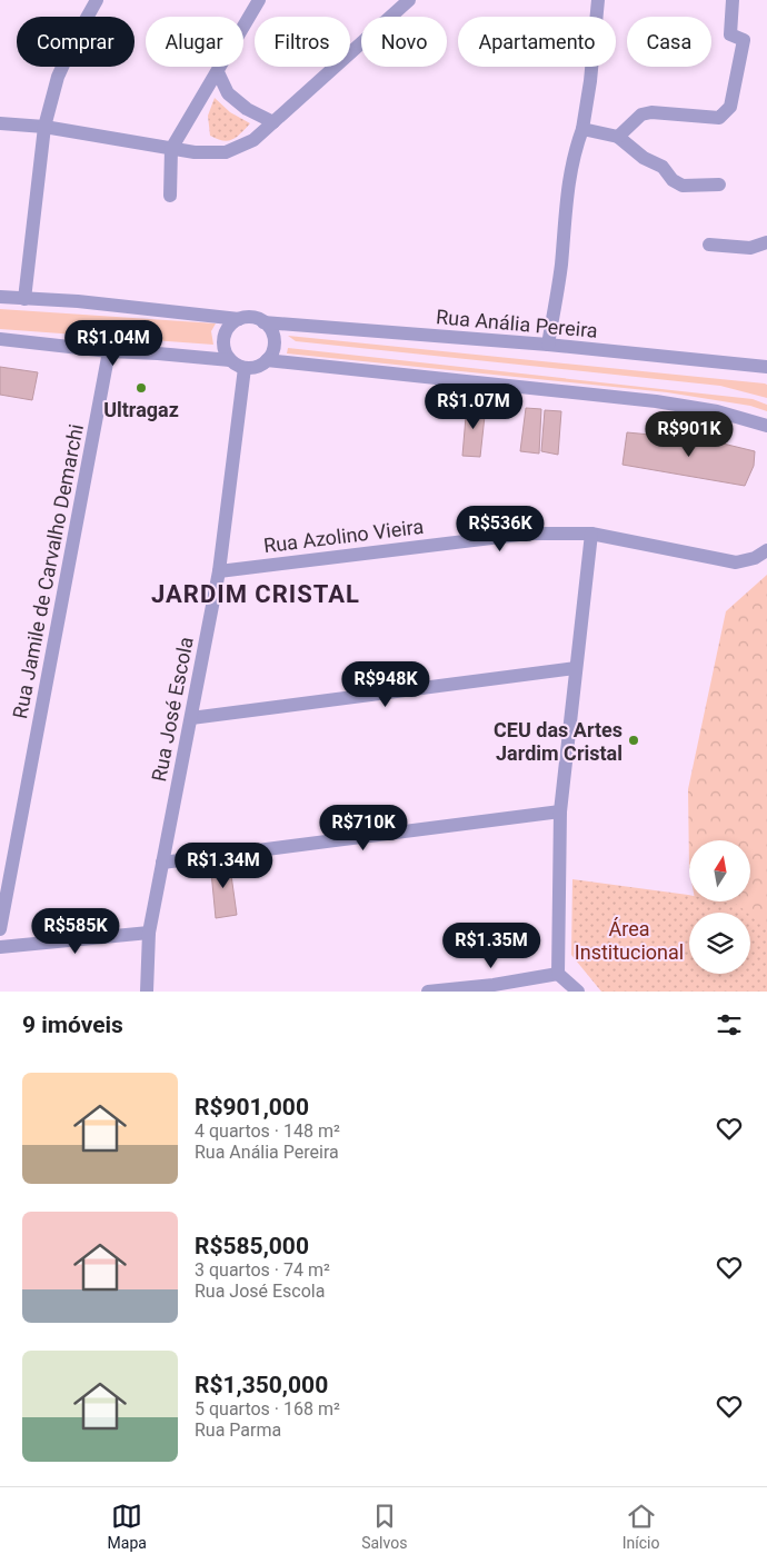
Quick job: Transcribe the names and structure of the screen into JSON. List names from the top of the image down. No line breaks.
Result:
{"streets":{"street":["Rua Anália Pereira","Rua Azolino Vieira","Rua Jamile de Carvalho Demarchi","Rua José Escola"]},"crossings":[["Rua Anália Pereira","Rua José Escola"],["Rua Azolino Vieira","Rua José Escola"]],"districts":["JARDIM CRISTAL"],"parks":["Área Institucional"],"places":["Ultragaz","CEU das Artes Jardim Cristal"],"north":"top","page":{"chip":["Comprar","Alugar","Filtros","Novo","Apartamento","Casa"],"price":["R$1.04M","R$1.07M","R$901K","R$536K","R$948K","R$710K","R$1.34M","R$585K","R$1.35M"],"heading":"9 imóveis","list":[{"name":"R$901,000","note":"4 quartos · 148 m² · Rua Anália Pereira"},{"name":"R$585,000","note":"3 quartos · 74 m² · Rua José Escola"},{"name":"R$1,350,000","note":"5 quartos · 168 m² · Rua Parma"}],"tabs":["Mapa","Salvos","Início"]}}
